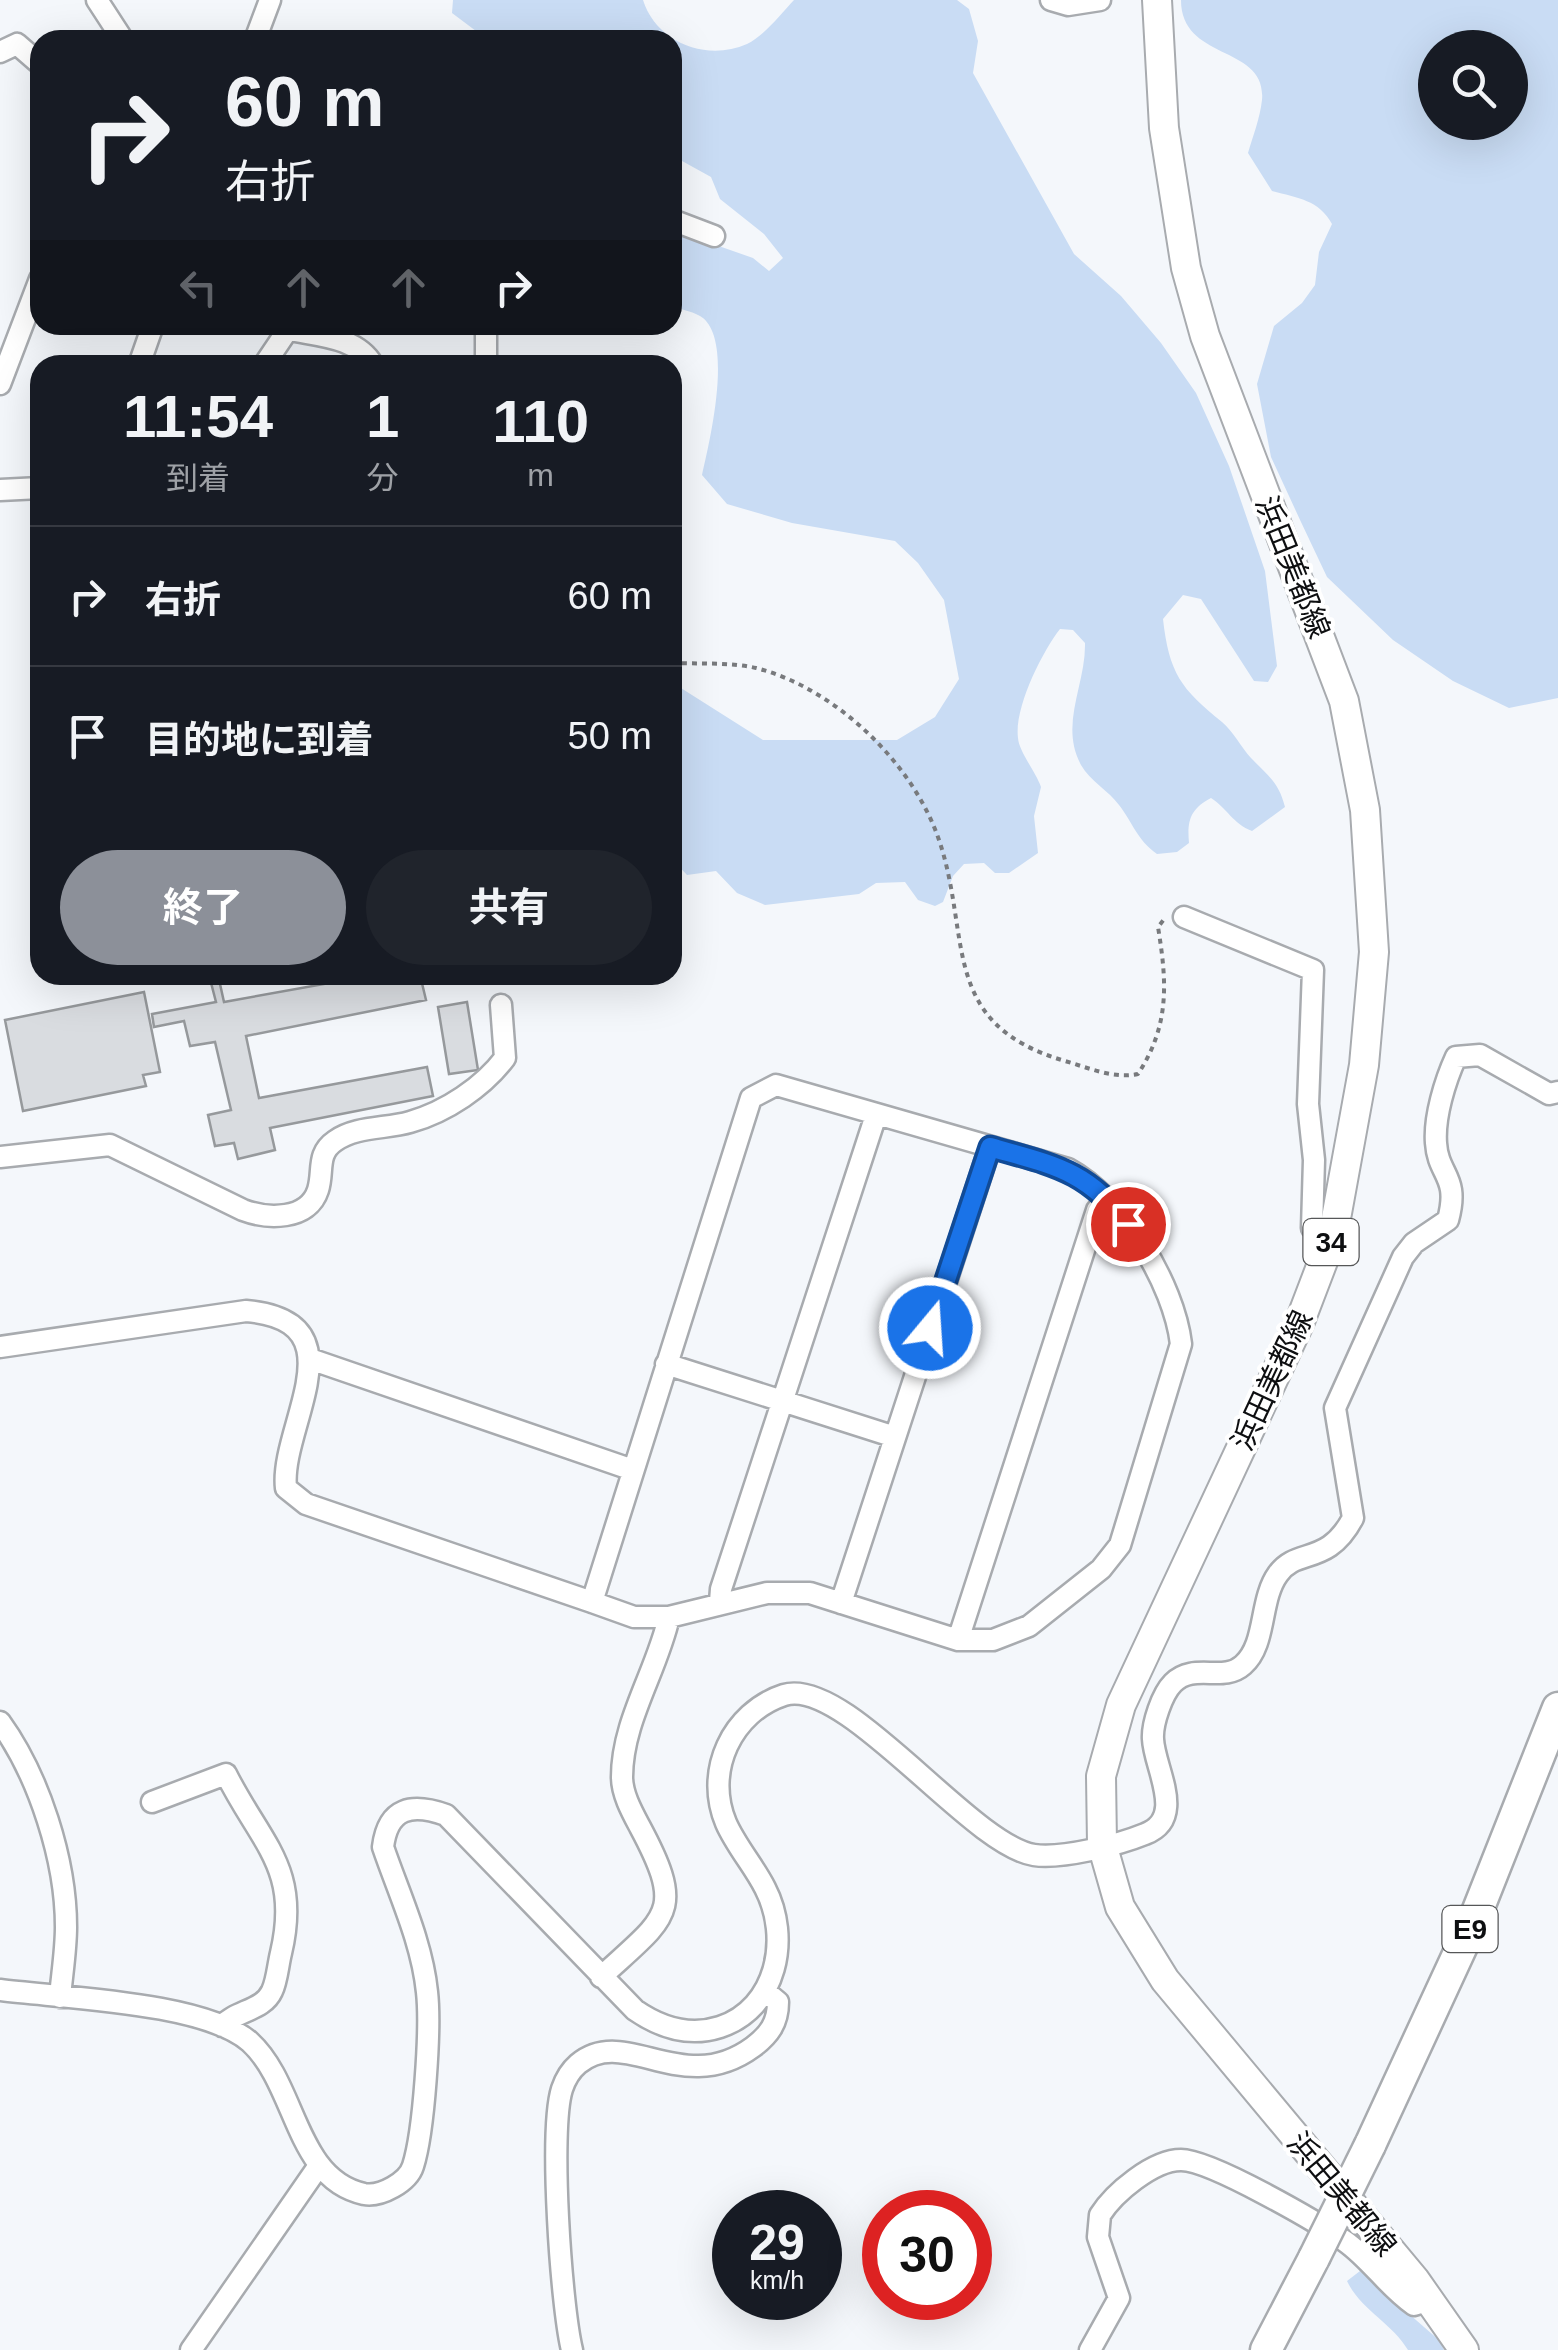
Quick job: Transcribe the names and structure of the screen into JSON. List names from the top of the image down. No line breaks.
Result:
{"streets":{"highway":["E9"],"main road":["浜田美都線","34"]},"page":{"turn":["60 m","右折"],"eta":["11:54","到着","1","分","110","m"],"list":[{"name":"右折","value":"60 m"},{"name":"目的地に到着","value":"50 m"}],"buttons":["終了","共有"],"speed":"29 km/h","limit":"30"}}
